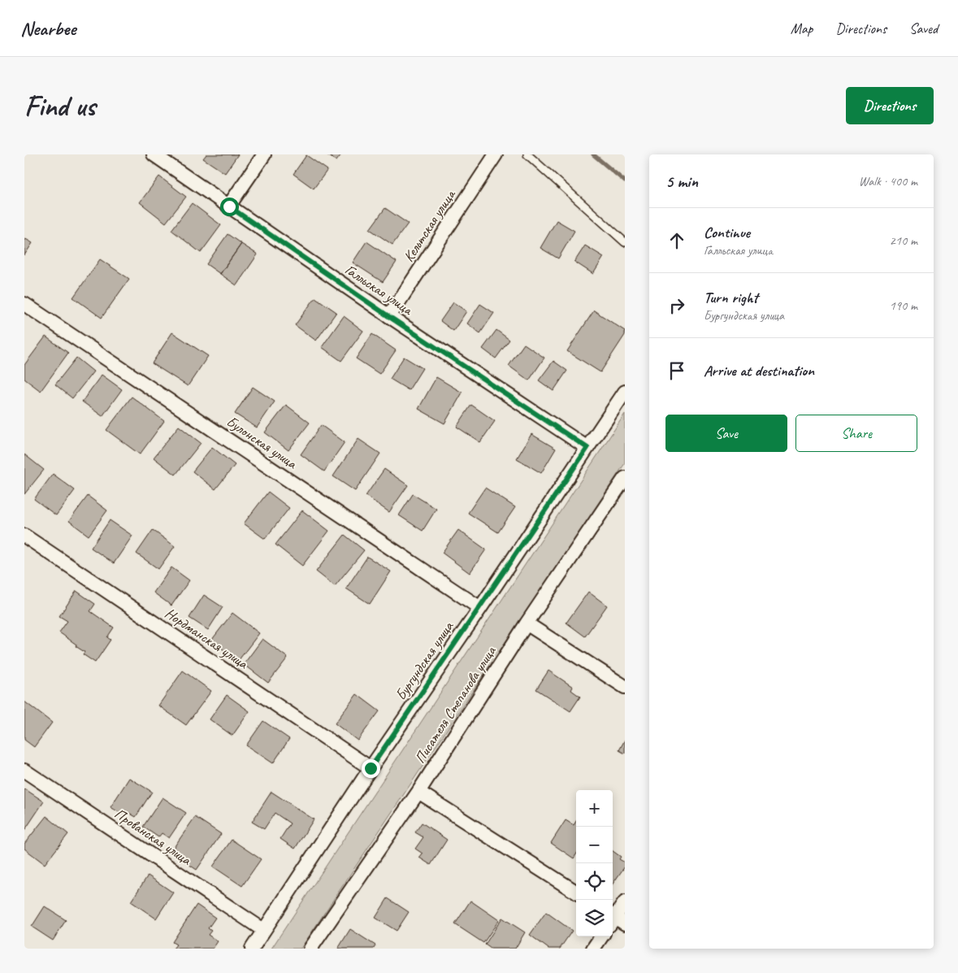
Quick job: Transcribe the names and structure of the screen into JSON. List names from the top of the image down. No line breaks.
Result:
{"streets":{"street":["Кельтская улица","Галльская улица","Булонская улица","Нордманская улица","Бургундская улица","Писателя Степанова улица","Прованская улица"]},"crossings":[["Кельтская улица","Галльская улица"],["Галльская улица","Бургундская улица"],["Булонская улица","Бургундская улица"],["Нордманская улица","Бургундская улица"],["Бургундская улица","Прованская улица"]],"page":{"header":"Nearbee","nav":["Map","Directions","Saved"],"buttons":["Directions",["Save","Share"]],"title":"Find us","heading":["5 min","Walk · 400 m"],"list":[["Continue","Галльская улица","210 m"],["Turn right","Бургундская улица","190 m"],"Arrive at destination"],"map_buttons":["+","−"]}}
